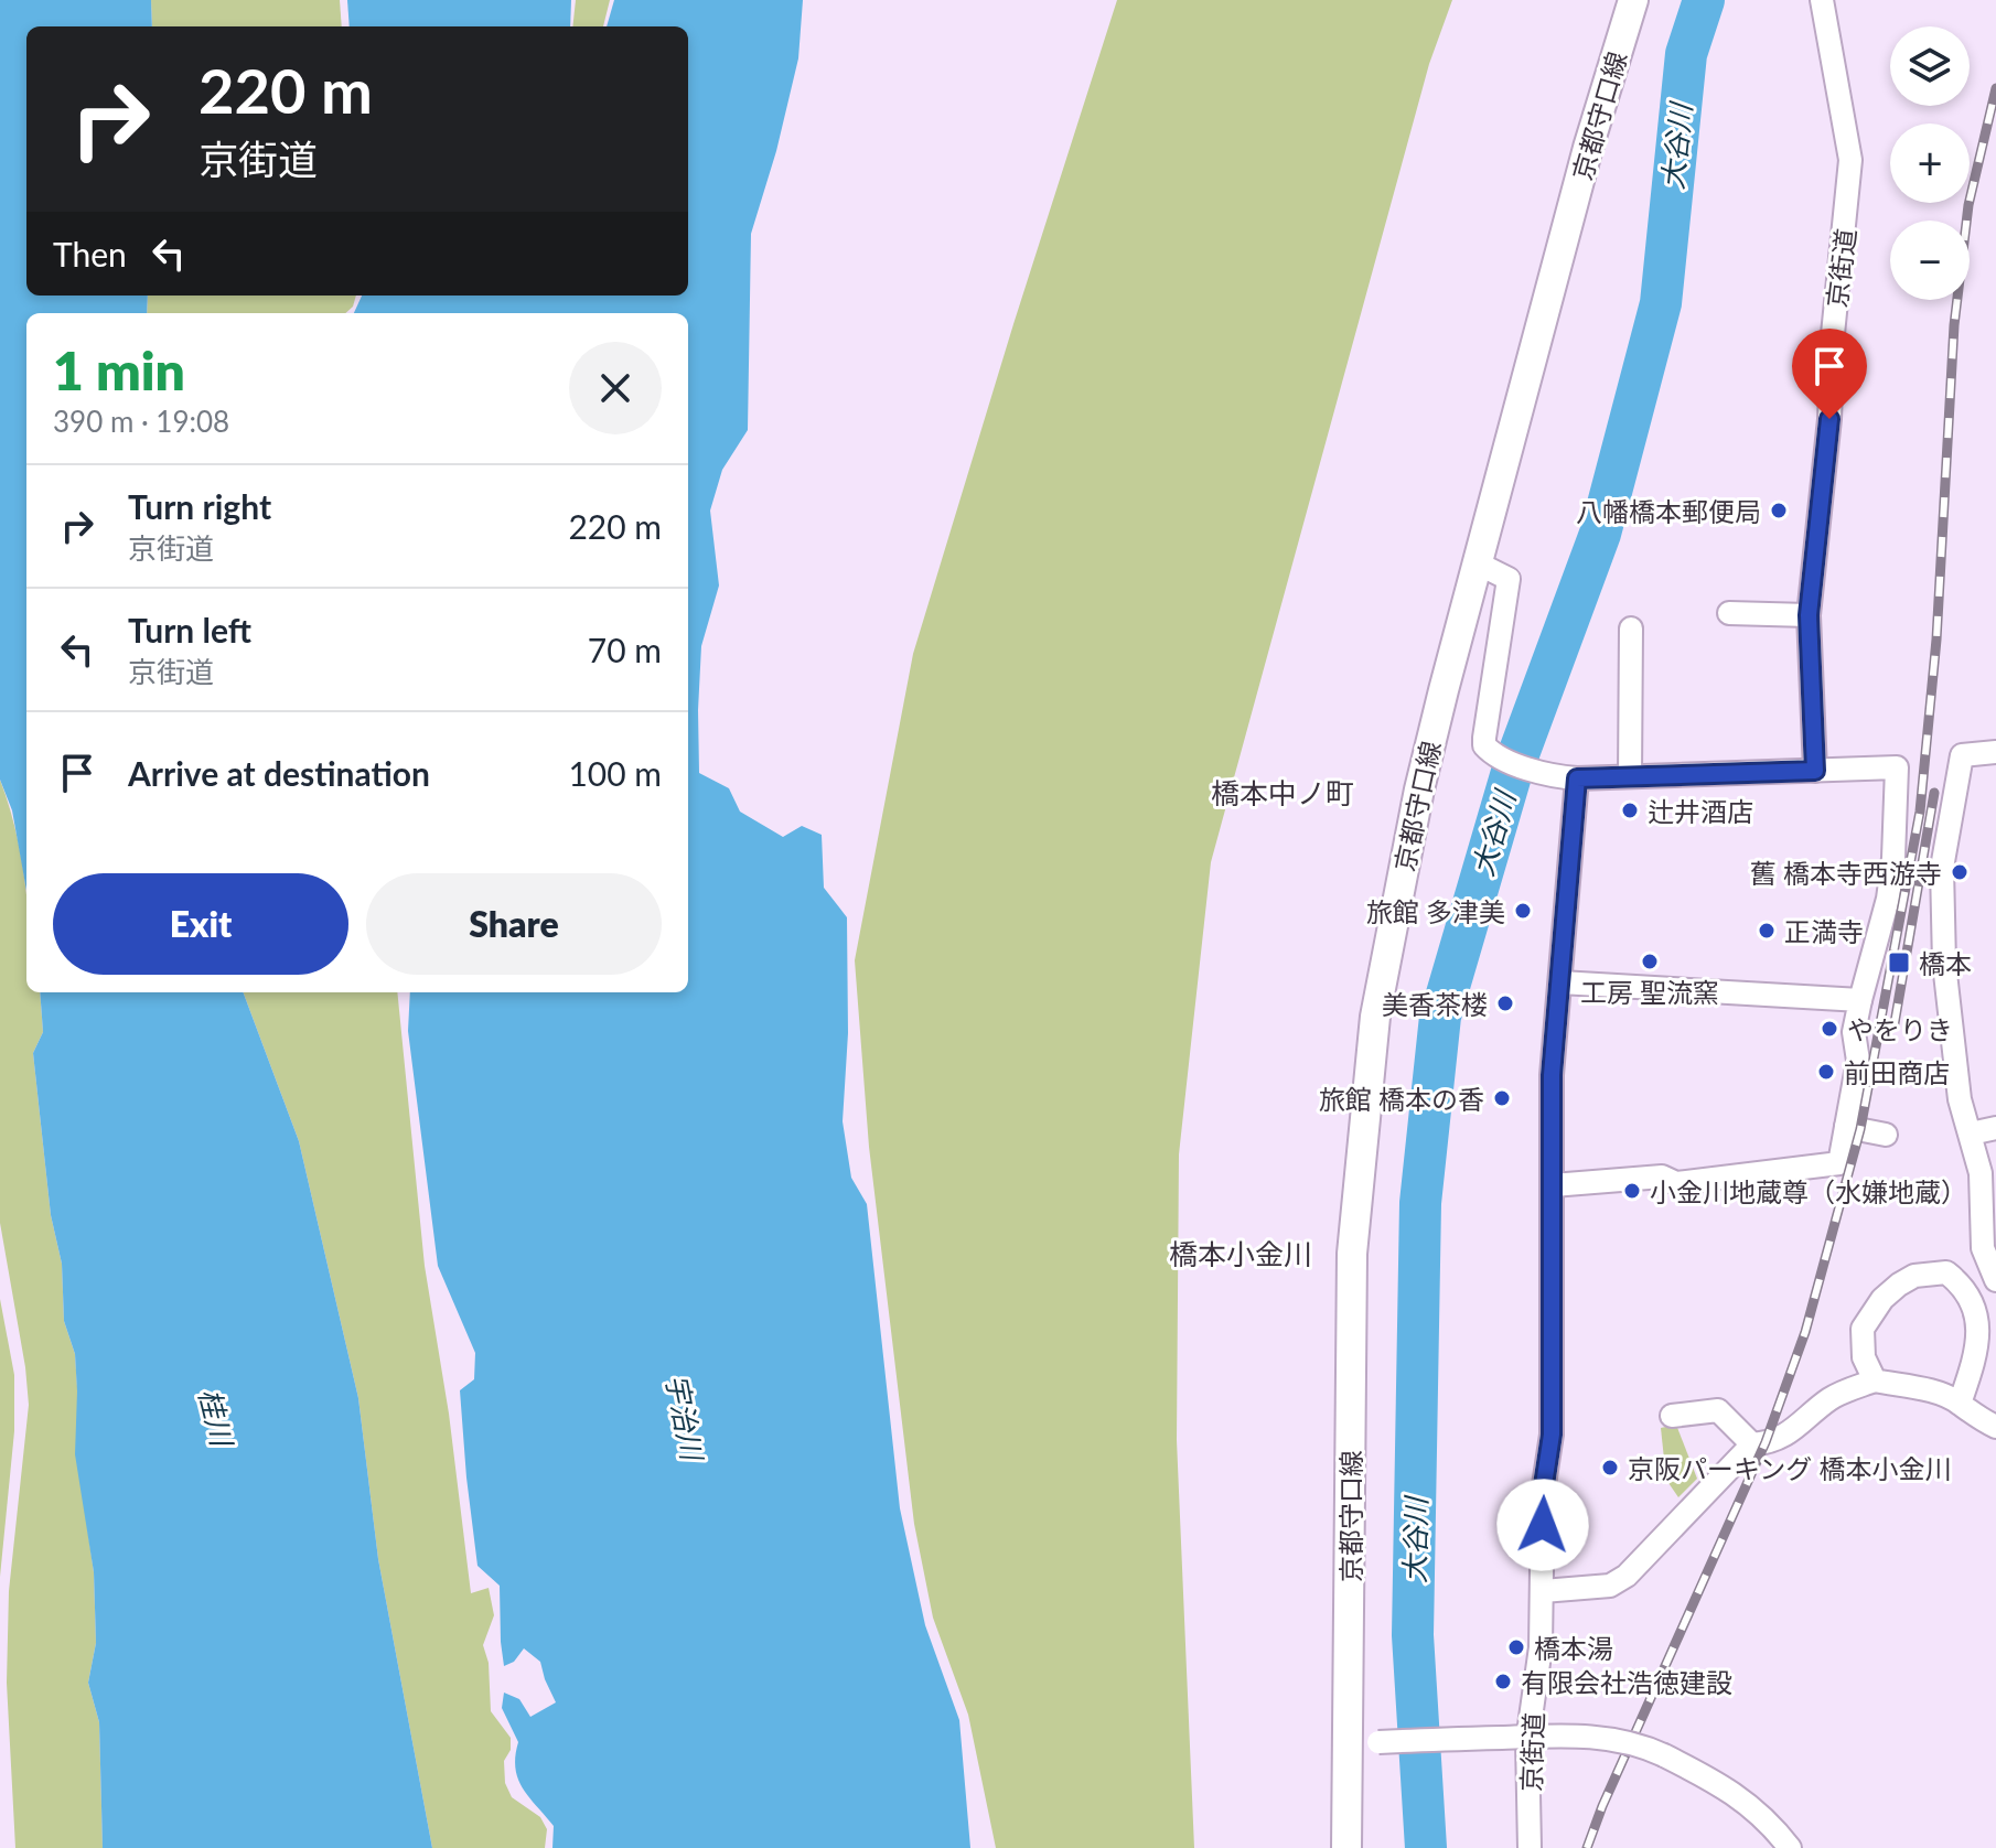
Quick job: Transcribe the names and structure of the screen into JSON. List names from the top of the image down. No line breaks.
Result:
{"streets":{"main road":["京都守口線"],"street":["京街道"]},"districts":["橋本中ノ町","橋本小金川"],"water":["大谷川","桂川","宇治川"],"places":{"other":["八幡橋本郵便局","辻井酒店","舊 橋本寺西游寺","旅館 多津美","正満寺","工房 聖流窯","美香茶楼","やをりき","前田商店","旅館 橋本の香","小金川地蔵尊（水嫌地蔵）","京阪パーキング 橋本小金川","橋本湯","有限会社浩徳建設"],"transit":["橋本"]},"page":{"map_buttons":["+","−"],"turn":["220 m","京街道"],"then":"Then","heading":["1 min","390 m · 19:08"],"list":[{"name":"Turn right","note":"京街道","value":"220 m"},{"name":"Turn left","note":"京街道","value":"70 m"},{"name":"Arrive at destination","value":"100 m"}],"buttons":["Exit","Share"]}}
